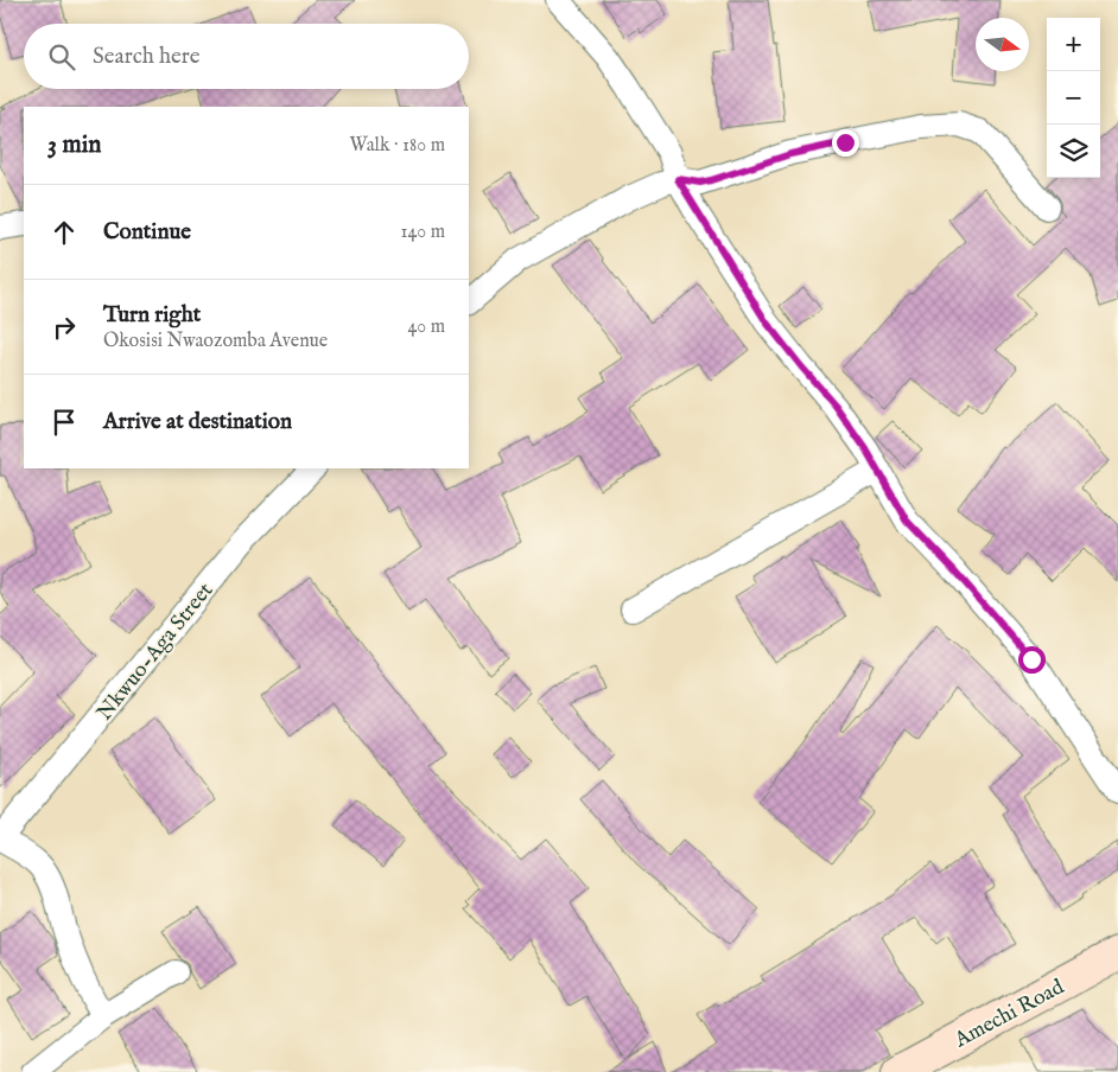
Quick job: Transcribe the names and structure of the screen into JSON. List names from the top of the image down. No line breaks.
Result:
{"streets":{"main road":["Amechi Road"],"street":["Nkwuo-Aga Street"]},"north":"right","page":{"map_buttons":["+","−"],"search":"Search here","heading":["3 min","Walk · 180 m"],"list":[["Continue","140 m"],["Turn right","Okosisi Nwaozomba Avenue","40 m"],"Arrive at destination"]}}
